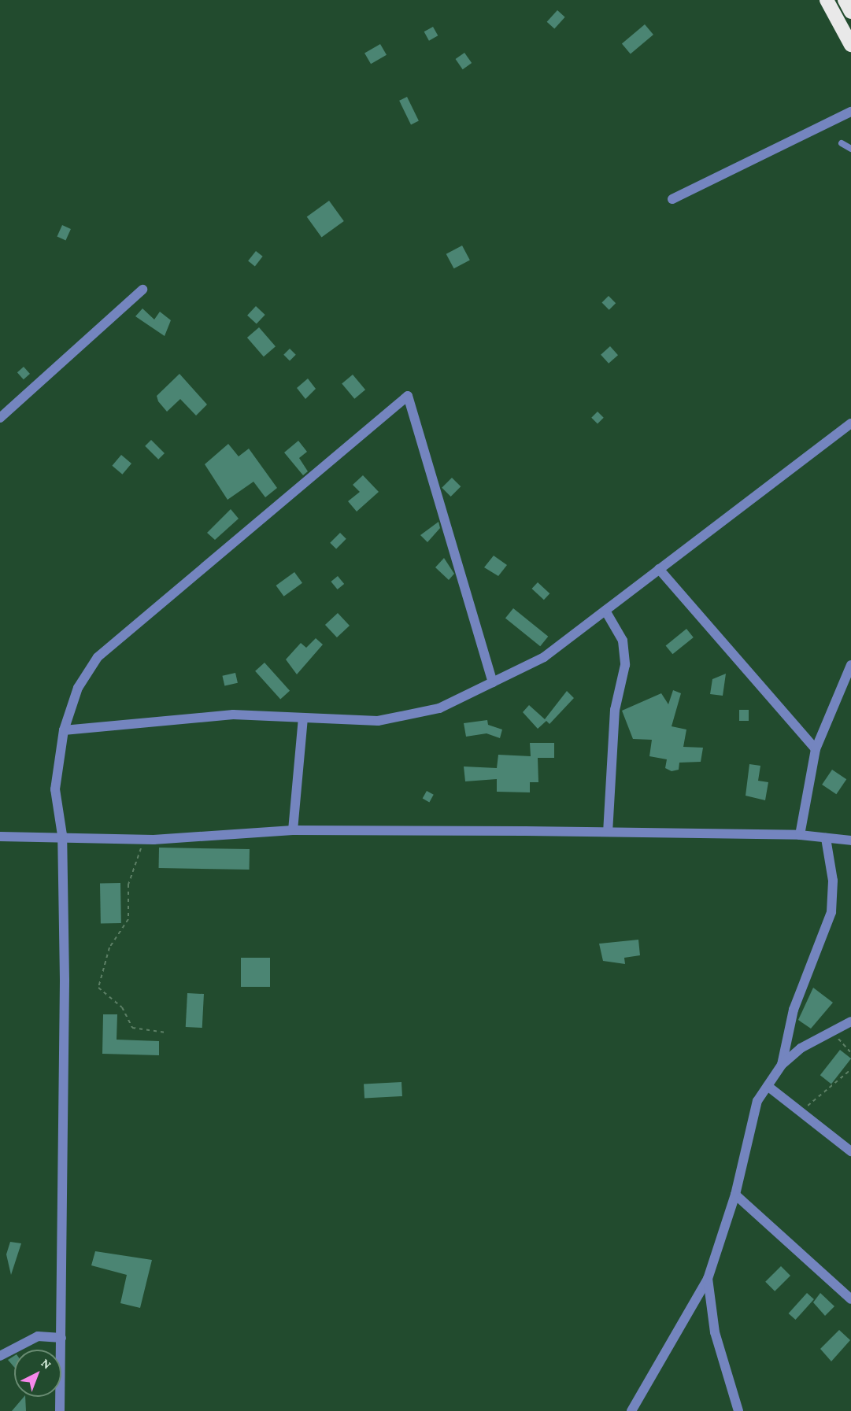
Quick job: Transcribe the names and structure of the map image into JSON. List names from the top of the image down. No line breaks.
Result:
{"north":"top right"}
